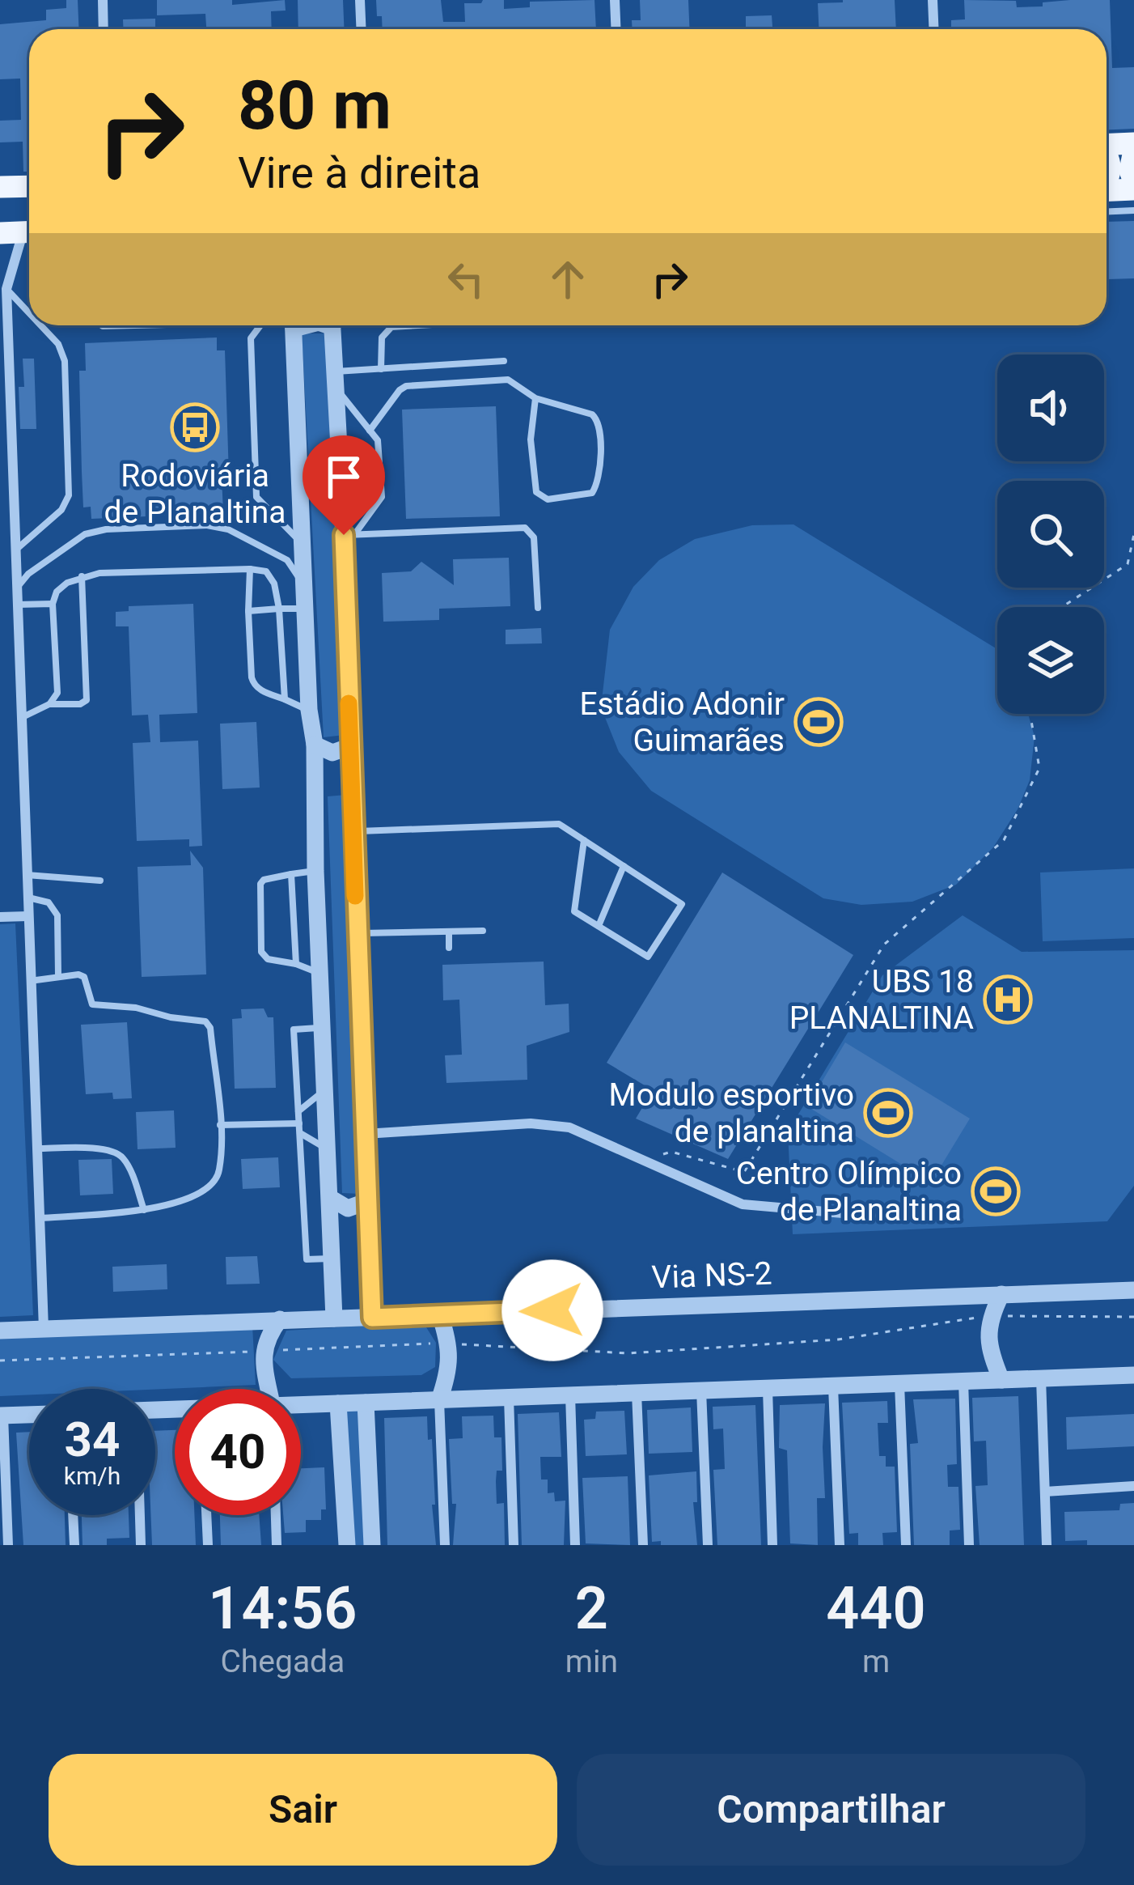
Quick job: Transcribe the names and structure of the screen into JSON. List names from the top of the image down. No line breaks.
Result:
{"streets":{"street":["Via NS-2"]},"places":{"bus stop":["Rodoviária de Planaltina"],"sports":["Estádio Adonir Guimarães","Modulo esportivo de planaltina","Centro Olímpico de Planaltina"],"hospital":["UBS 18 PLANALTINA"]},"page":{"turn":["80 m","Vire à direita"],"speed":"34 km/h","limit":"40","eta":["14:56","Chegada","2","min","440","m"],"buttons":["Sair","Compartilhar"]}}
